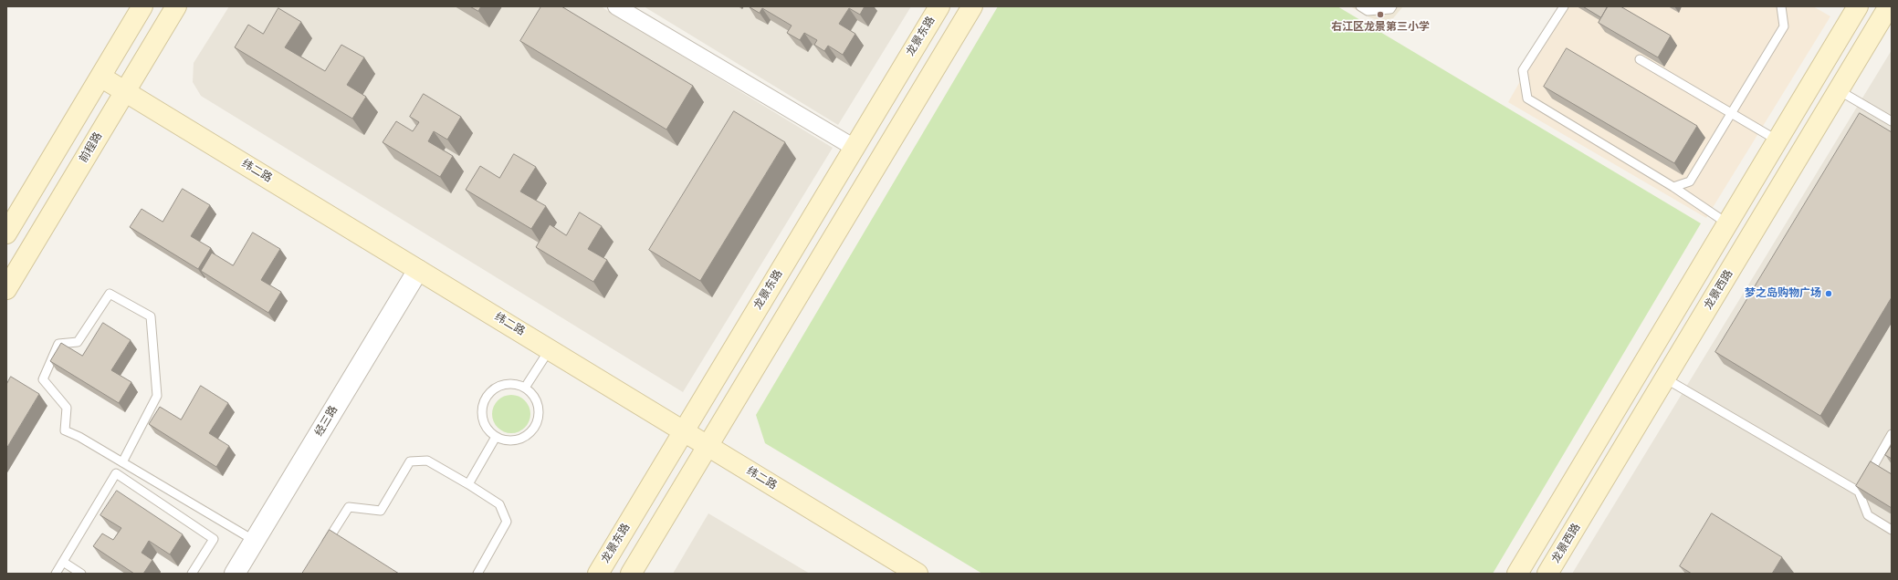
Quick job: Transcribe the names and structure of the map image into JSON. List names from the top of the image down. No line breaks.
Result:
{"streets":{"main road":["龙景东路","前程路","纬二路","龙景西路"],"street":["经三路"]},"crossings":[["龙景东路","纬二路"],["前程路","纬二路"],["纬二路","经三路"]],"places":["右江区龙景第三小学","梦之岛购物广场"]}
